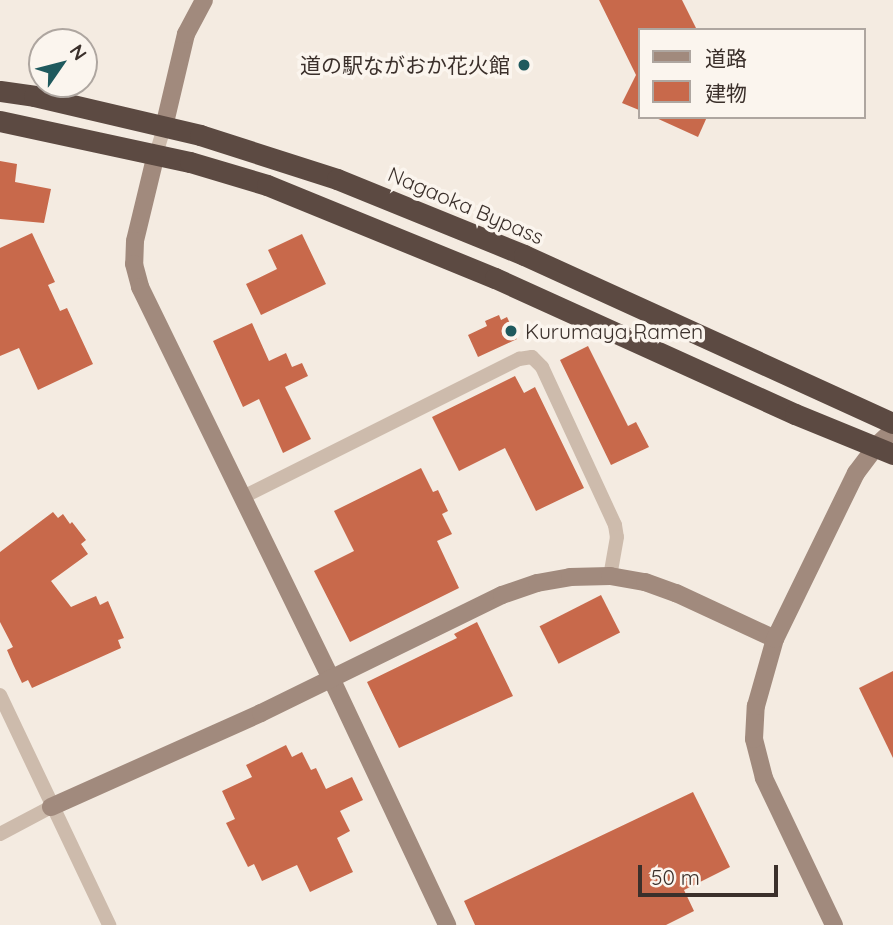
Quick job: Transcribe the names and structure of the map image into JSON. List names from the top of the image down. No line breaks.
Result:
{"streets":{"highway":["Nagaoka Bypass"]},"places":["道の駅ながおか花火館","Kurumaya Ramen"],"legend":["道路","建物"],"scale_bar":"50 m","north":"top right"}
